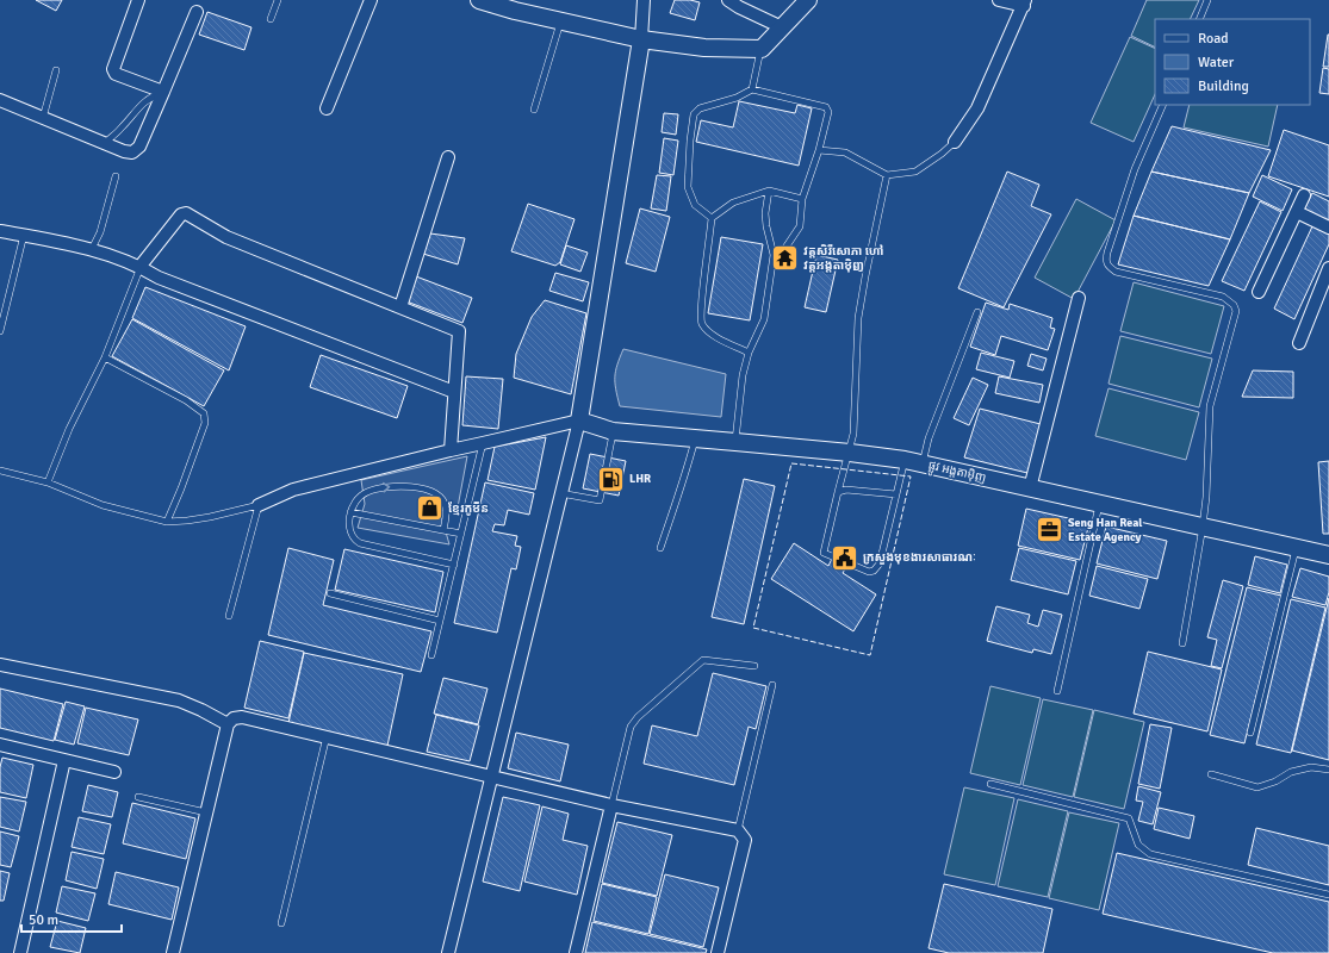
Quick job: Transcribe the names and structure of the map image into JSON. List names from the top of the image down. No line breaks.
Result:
{"streets":{"street":["ផ្លូវ អង្តតាម៉ិញ"]},"places":{"temple":["វត្តសិរីសោភា ហៅ វត្តអង្តតាម៉ិញ"],"fuel station":["LHR"],"shop":["ខ្មែរកូមីន"],"office":["Seng Han Real Estate Agency"],"public building":["ក្រសួងមុខងារសាធារណៈ"]},"legend":["Road","Water","Building"],"scale_bar":"50 m"}
